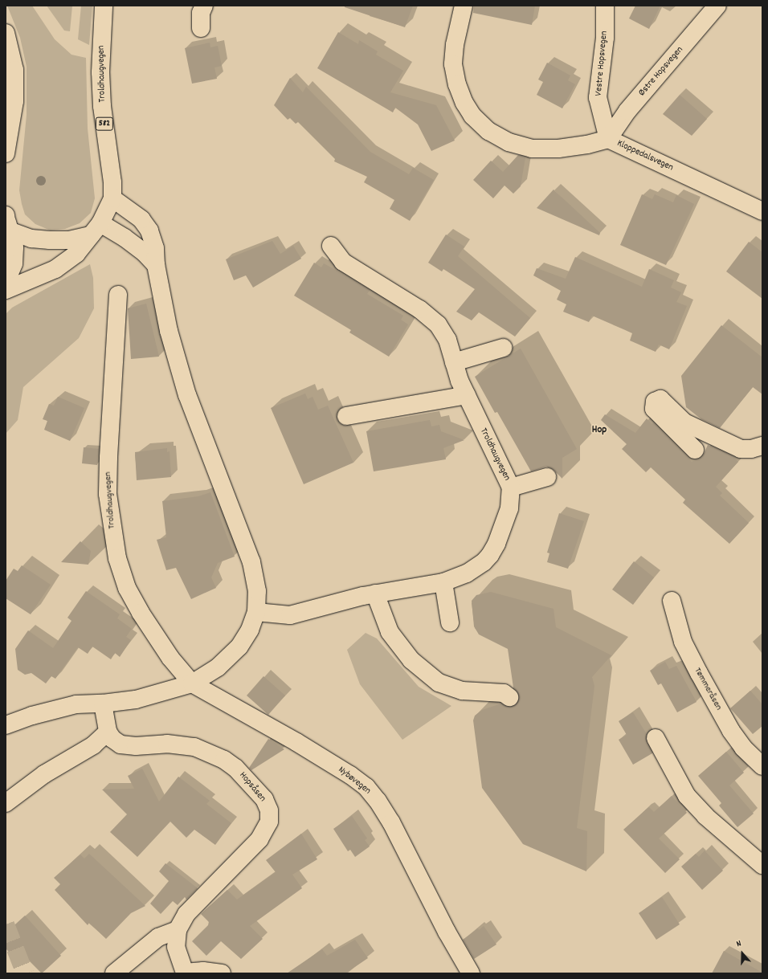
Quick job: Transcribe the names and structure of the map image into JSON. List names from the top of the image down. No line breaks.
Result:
{"streets":{"main road":["Vestre Hopsvegen","Østre Hopsvegen","Troldhaugvegen","582","Kloppedalsvegen","Tømmeråsen","Nybøvegen","Hopsåsen"]},"crossings":[["Vestre Hopsvegen","Østre Hopsvegen"],["Vestre Hopsvegen","Kloppedalsvegen"],["Østre Hopsvegen","Kloppedalsvegen"],["Troldhaugvegen","Nybøvegen"]],"districts":["Hop"],"north":"top"}
